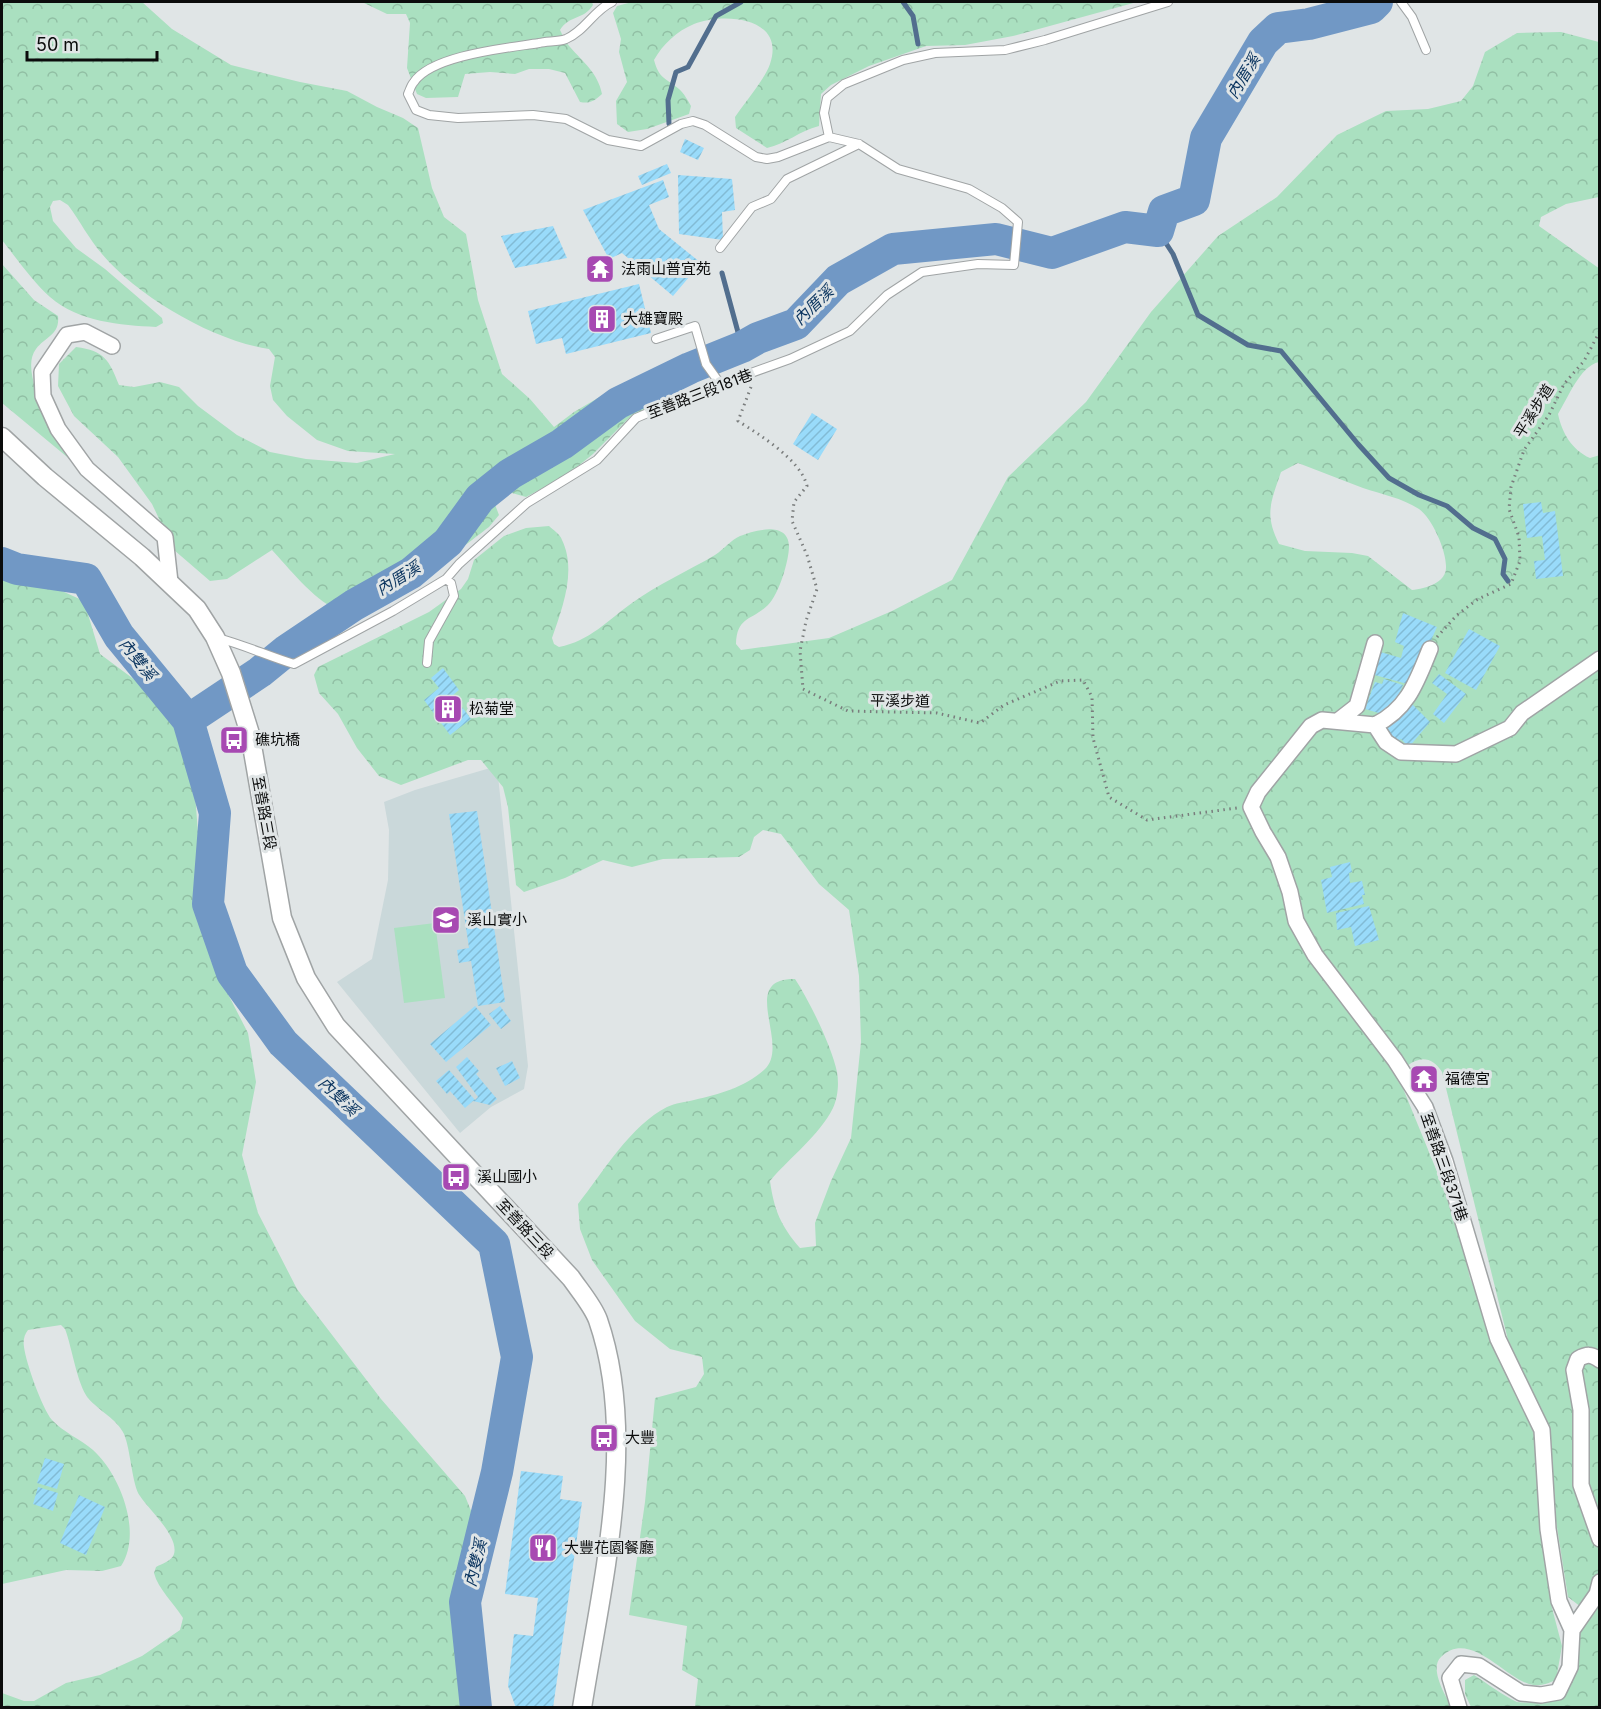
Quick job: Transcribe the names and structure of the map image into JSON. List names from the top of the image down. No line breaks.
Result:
{"streets":{"street":["至善路三段","至善路三段371巷"],"lane":["至善路三段181巷"],"path":["平溪步道"]},"crossings":[["至善路三段181巷","平溪步道"],["至善路三段181巷","至善路三段"],["平溪步道","至善路三段371巷"]],"water":["內厝溪","內雙溪"],"places":{"temple":["法雨山普宜苑","福德宮"],"building":["大雄寶殿","松菊堂"],"bus stop":["礁坑橋","溪山國小","大豐"],"school or university":["溪山實小"],"restaurant":["大豐花園餐廳"]},"scale_bar":"50 m"}
